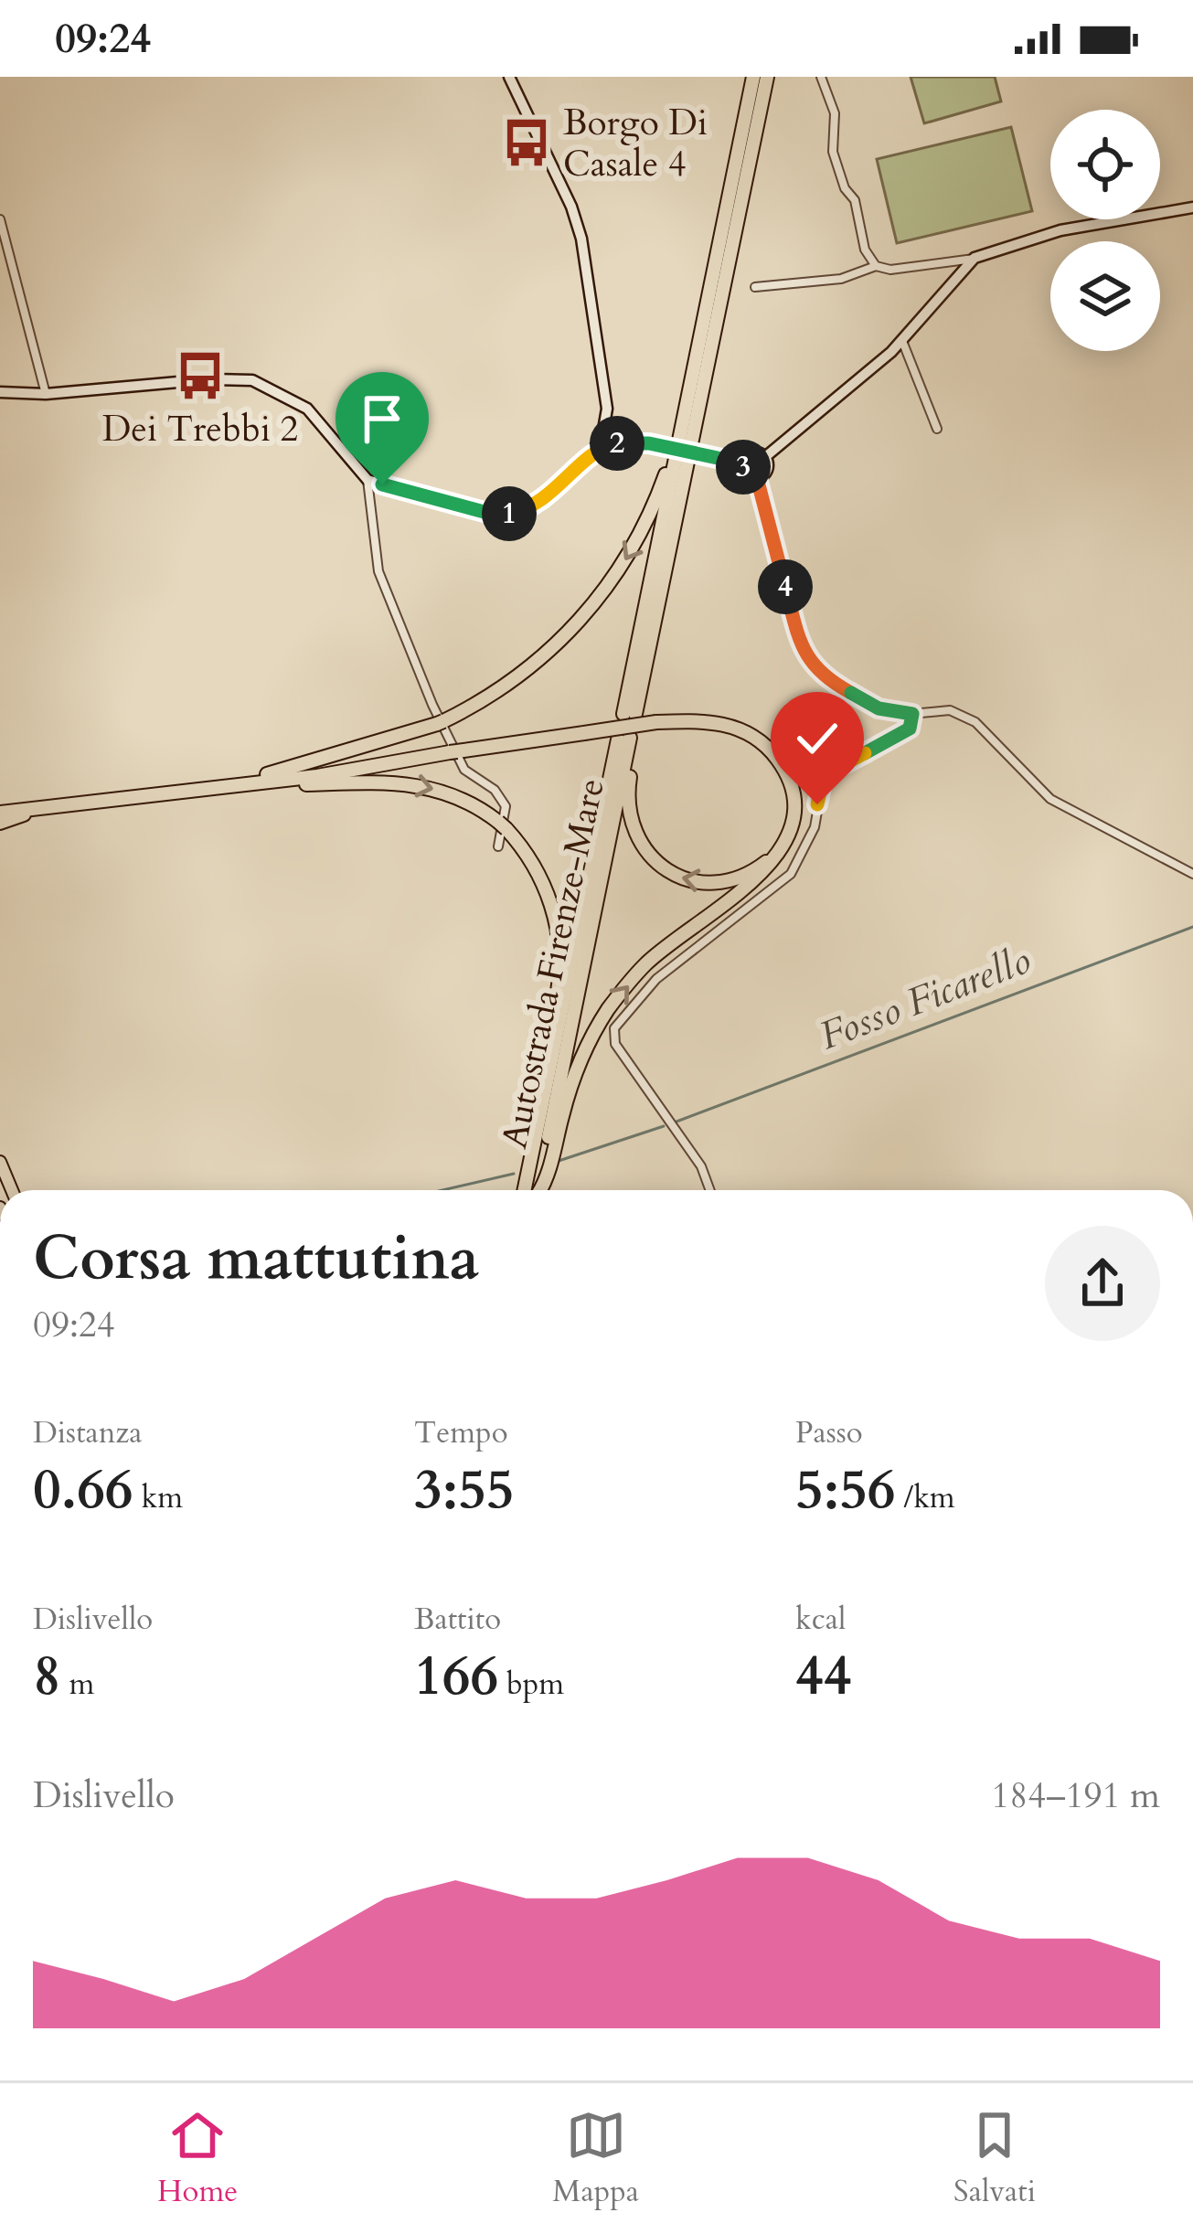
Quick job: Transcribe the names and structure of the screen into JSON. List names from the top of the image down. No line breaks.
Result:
{"streets":{"highway":["Autostrada Firenze-Mare"]},"water":["Fosso Ficarello"],"places":{"bus stop":["Borgo Di Casale 4","Dei Trebbi 2"]},"page":{"status":"09:24","pins":["2","3","1","4"],"heading":["Corsa mattutina","09:24"],"stats":[["Distanza","0.66 km"],["Tempo","3:55"],["Passo","5:56 /km"],["Dislivello","8 m"],["Battito","166 bpm"],["kcal","44"]],"chart":["Dislivello","184–191 m"],"tabs":["Home","Mappa","Salvati"]}}
